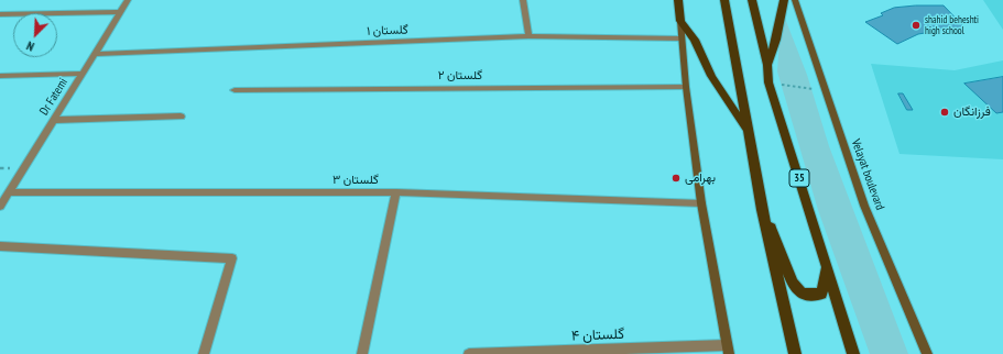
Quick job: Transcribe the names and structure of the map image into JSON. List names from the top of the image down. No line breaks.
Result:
{"streets":{"main road":["Velayat boulevard","35"],"street":["گلستان ۱","گلستان ۲","Dr Fatemi","گلستان ۳","گلستان ۴"]},"crossings":[["گلستان ۱","Dr Fatemi"],["Dr Fatemi","گلستان ۳"]],"places":["shahid beheshti high school","فرزانگان","بهرامی"],"north":"bottom left"}
